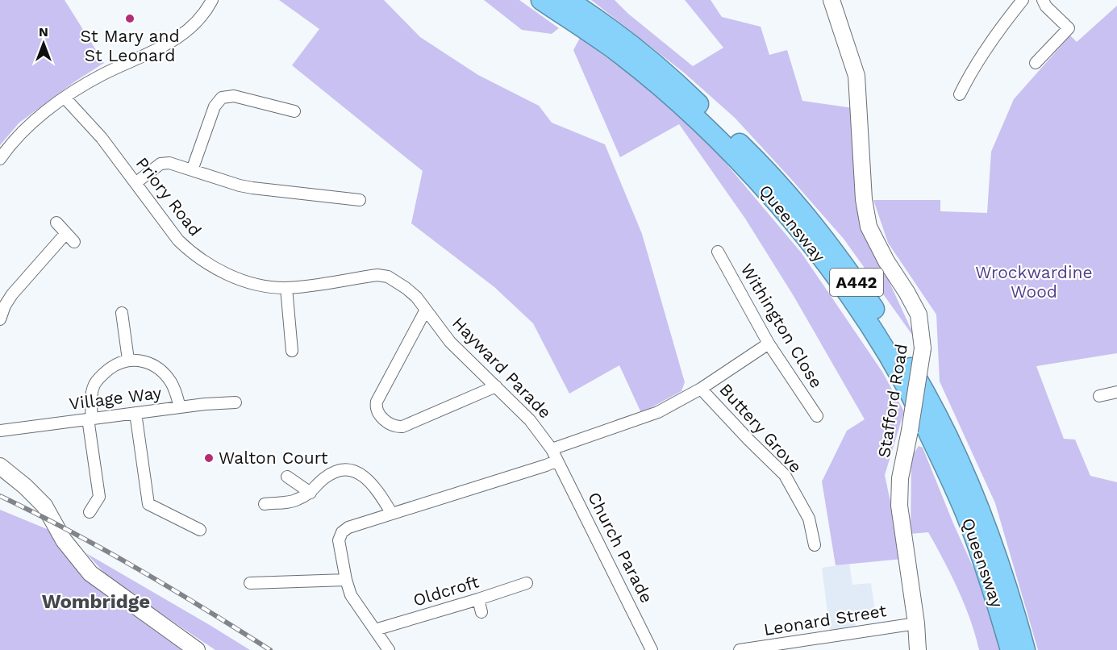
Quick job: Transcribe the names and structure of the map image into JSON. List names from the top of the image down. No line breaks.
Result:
{"streets":{"highway":["Queensway","A442"],"street":["Priory Road","Withington Close","Hayward Parade","Village Way","Stafford Road","Buttery Grove","Church Parade","Oldcroft","Leonard Street"]},"crossings":[["Priory Road","Hayward Parade"],["Hayward Parade","Church Parade"],["Stafford Road","Leonard Street"]],"districts":["Wombridge"],"parks":["Wrockwardine Wood"],"places":["St Mary and St Leonard","Walton Court"],"north":"top"}
